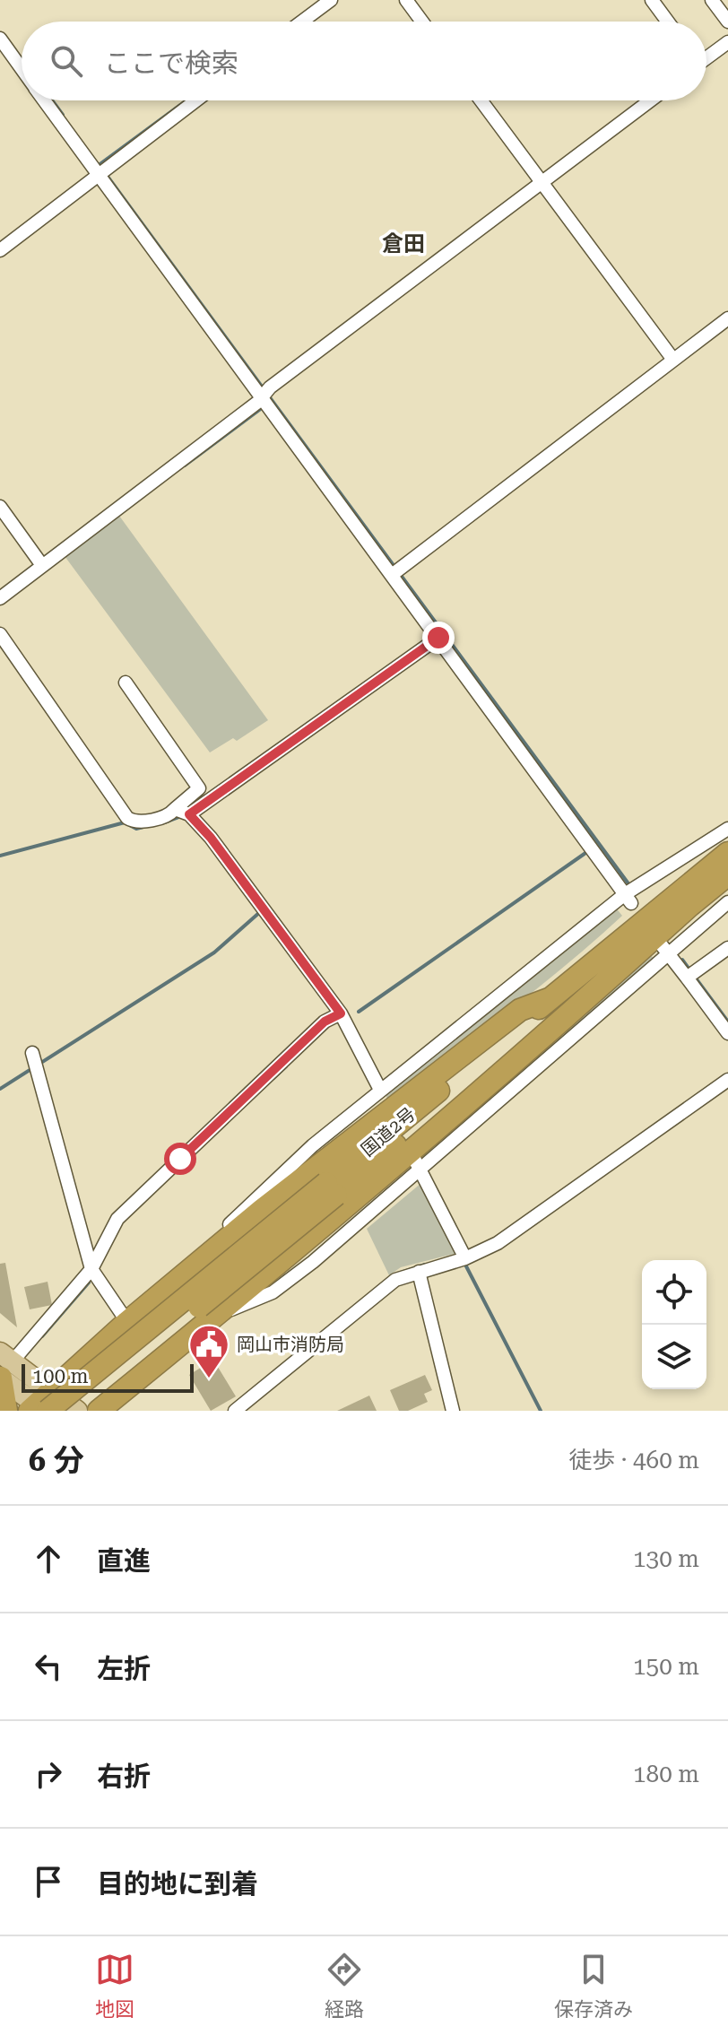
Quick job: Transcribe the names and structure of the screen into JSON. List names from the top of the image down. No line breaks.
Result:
{"streets":{"highway":["国道2号"]},"districts":["倉田"],"places":{"public building":["岡山市消防局"]},"scale_bar":"100 m","page":{"search":"ここで検索","scale":"100 m","heading":["6 分","徒歩 · 460 m"],"list":[["直進","130 m"],["左折","150 m"],["右折","180 m"],"目的地に到着"],"nav":["地図","経路","保存済み"]}}
